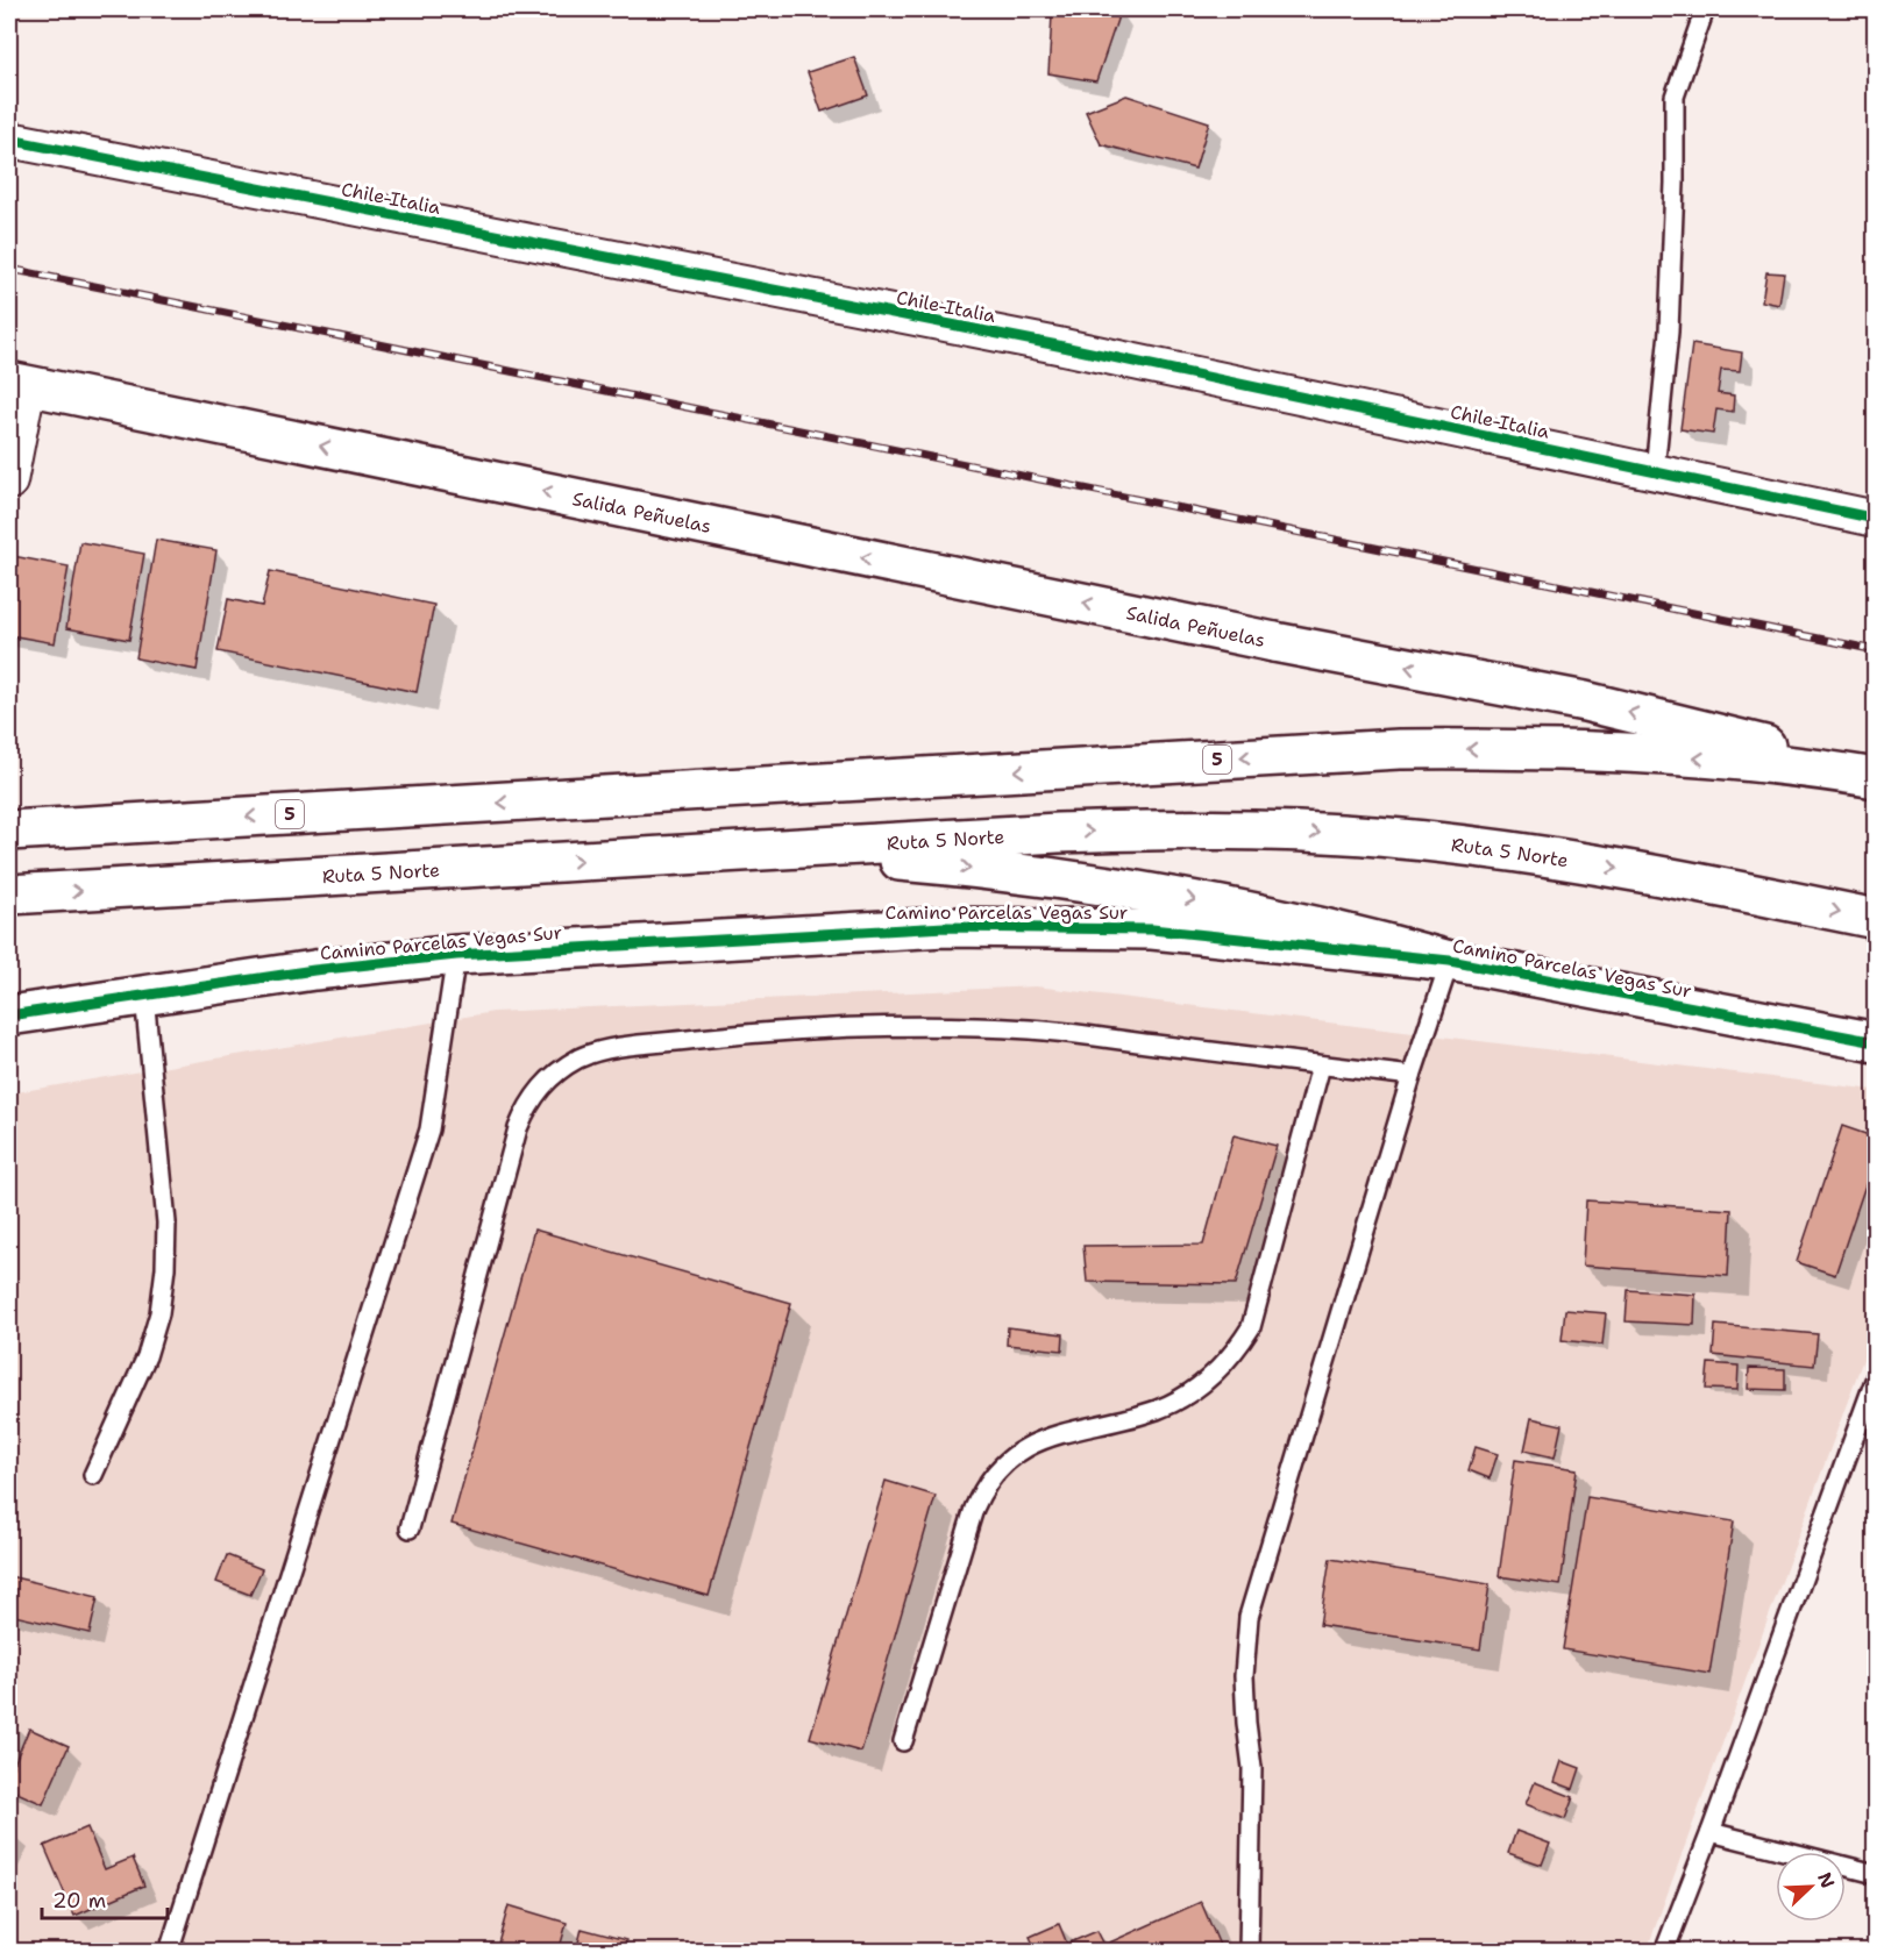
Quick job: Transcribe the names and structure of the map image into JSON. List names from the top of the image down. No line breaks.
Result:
{"streets":{"main road":["Salida Peñuelas","5","Ruta 5 Norte","Camino Parcelas Vegas Sur"],"street":["Chile-Italia"]},"crossings":[["Salida Peñuelas","5"]],"scale_bar":"20 m","north":"top right"}
